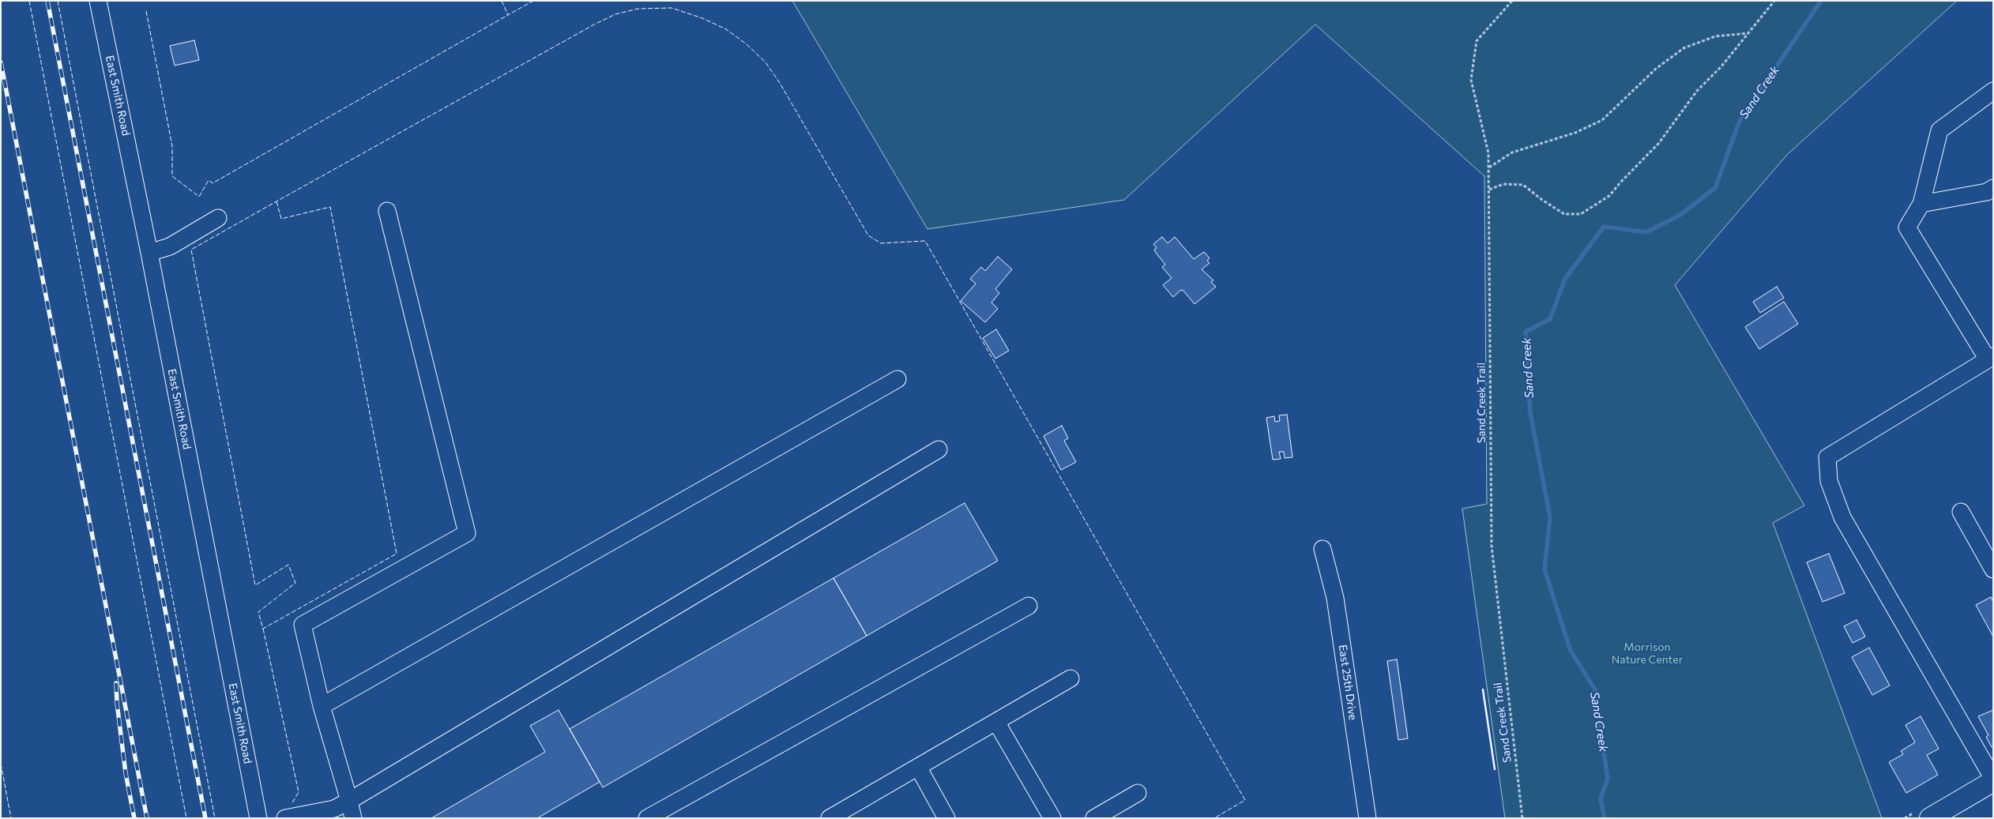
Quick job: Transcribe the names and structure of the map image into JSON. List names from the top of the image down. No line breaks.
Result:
{"streets":{"street":["East Smith Road","East 25th Drive"],"path":["Sand Creek Trail"]},"water":["Sand Creek"],"parks":["Morrison Nature Center"]}
